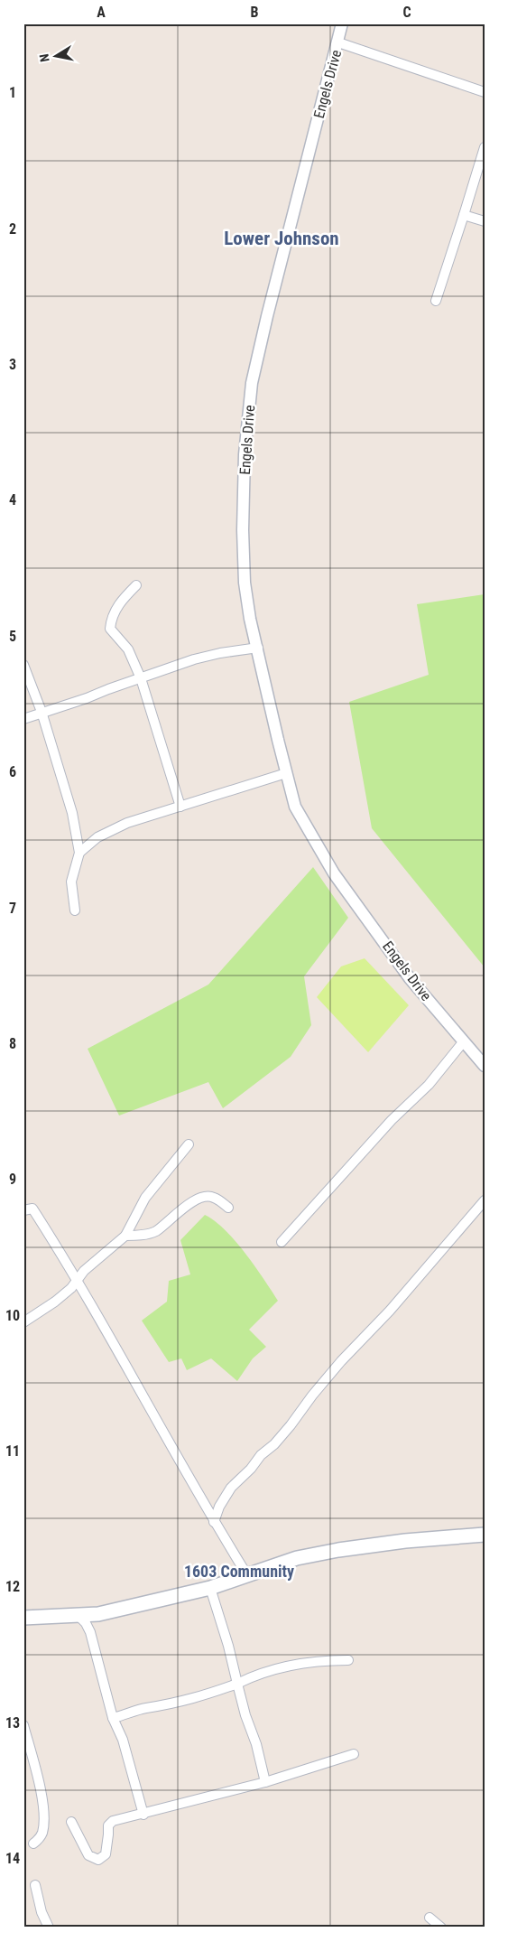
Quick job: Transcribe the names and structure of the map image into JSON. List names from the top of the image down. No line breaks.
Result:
{"streets":{"street":["Engels Drive"]},"districts":["Lower Johnson","1603 Community"],"north":"left","grid":{"columns":["A","B","C"],"rows":["1","2","3","4","5","6","7","8","9","10","11","12","13","14"]}}
